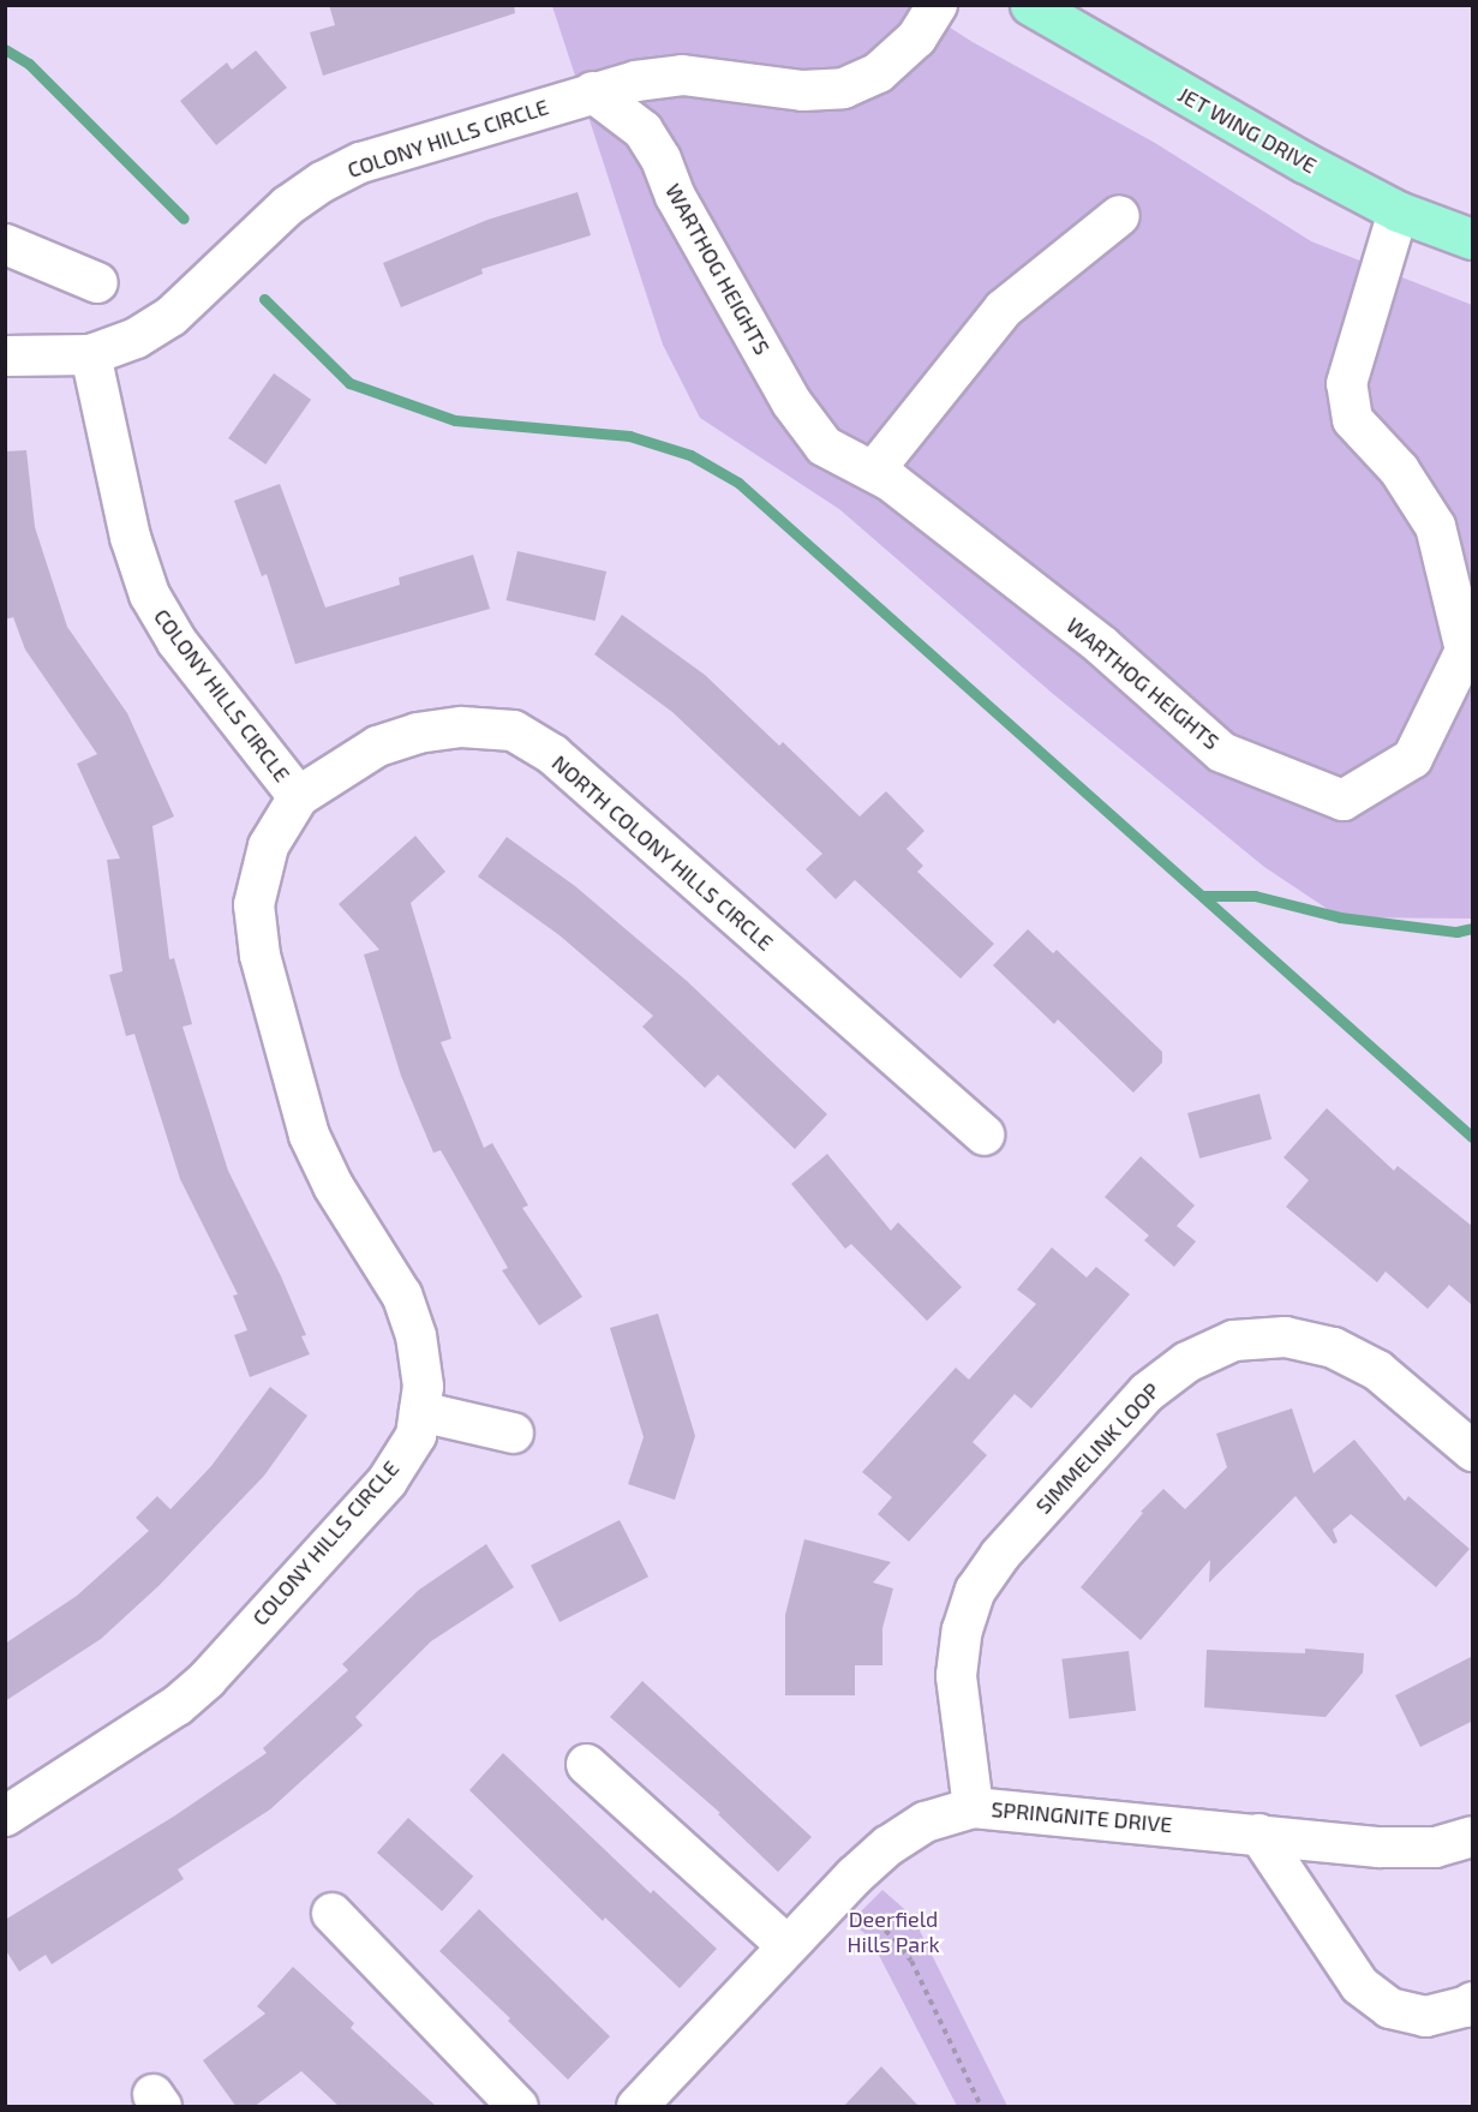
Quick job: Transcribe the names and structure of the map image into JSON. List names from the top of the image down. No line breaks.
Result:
{"streets":{"main road":["JET WING DRIVE"],"street":["COLONY HILLS CIRCLE","WARTHOG HEIGHTS","NORTH COLONY HILLS CIRCLE","SIMMELINK LOOP","SPRINGNITE DRIVE"]},"crossings":[["JET WING DRIVE","WARTHOG HEIGHTS"],["COLONY HILLS CIRCLE","WARTHOG HEIGHTS"],["COLONY HILLS CIRCLE","NORTH COLONY HILLS CIRCLE"],["SIMMELINK LOOP","SPRINGNITE DRIVE"]],"parks":["Deerfield Hills Park"]}
